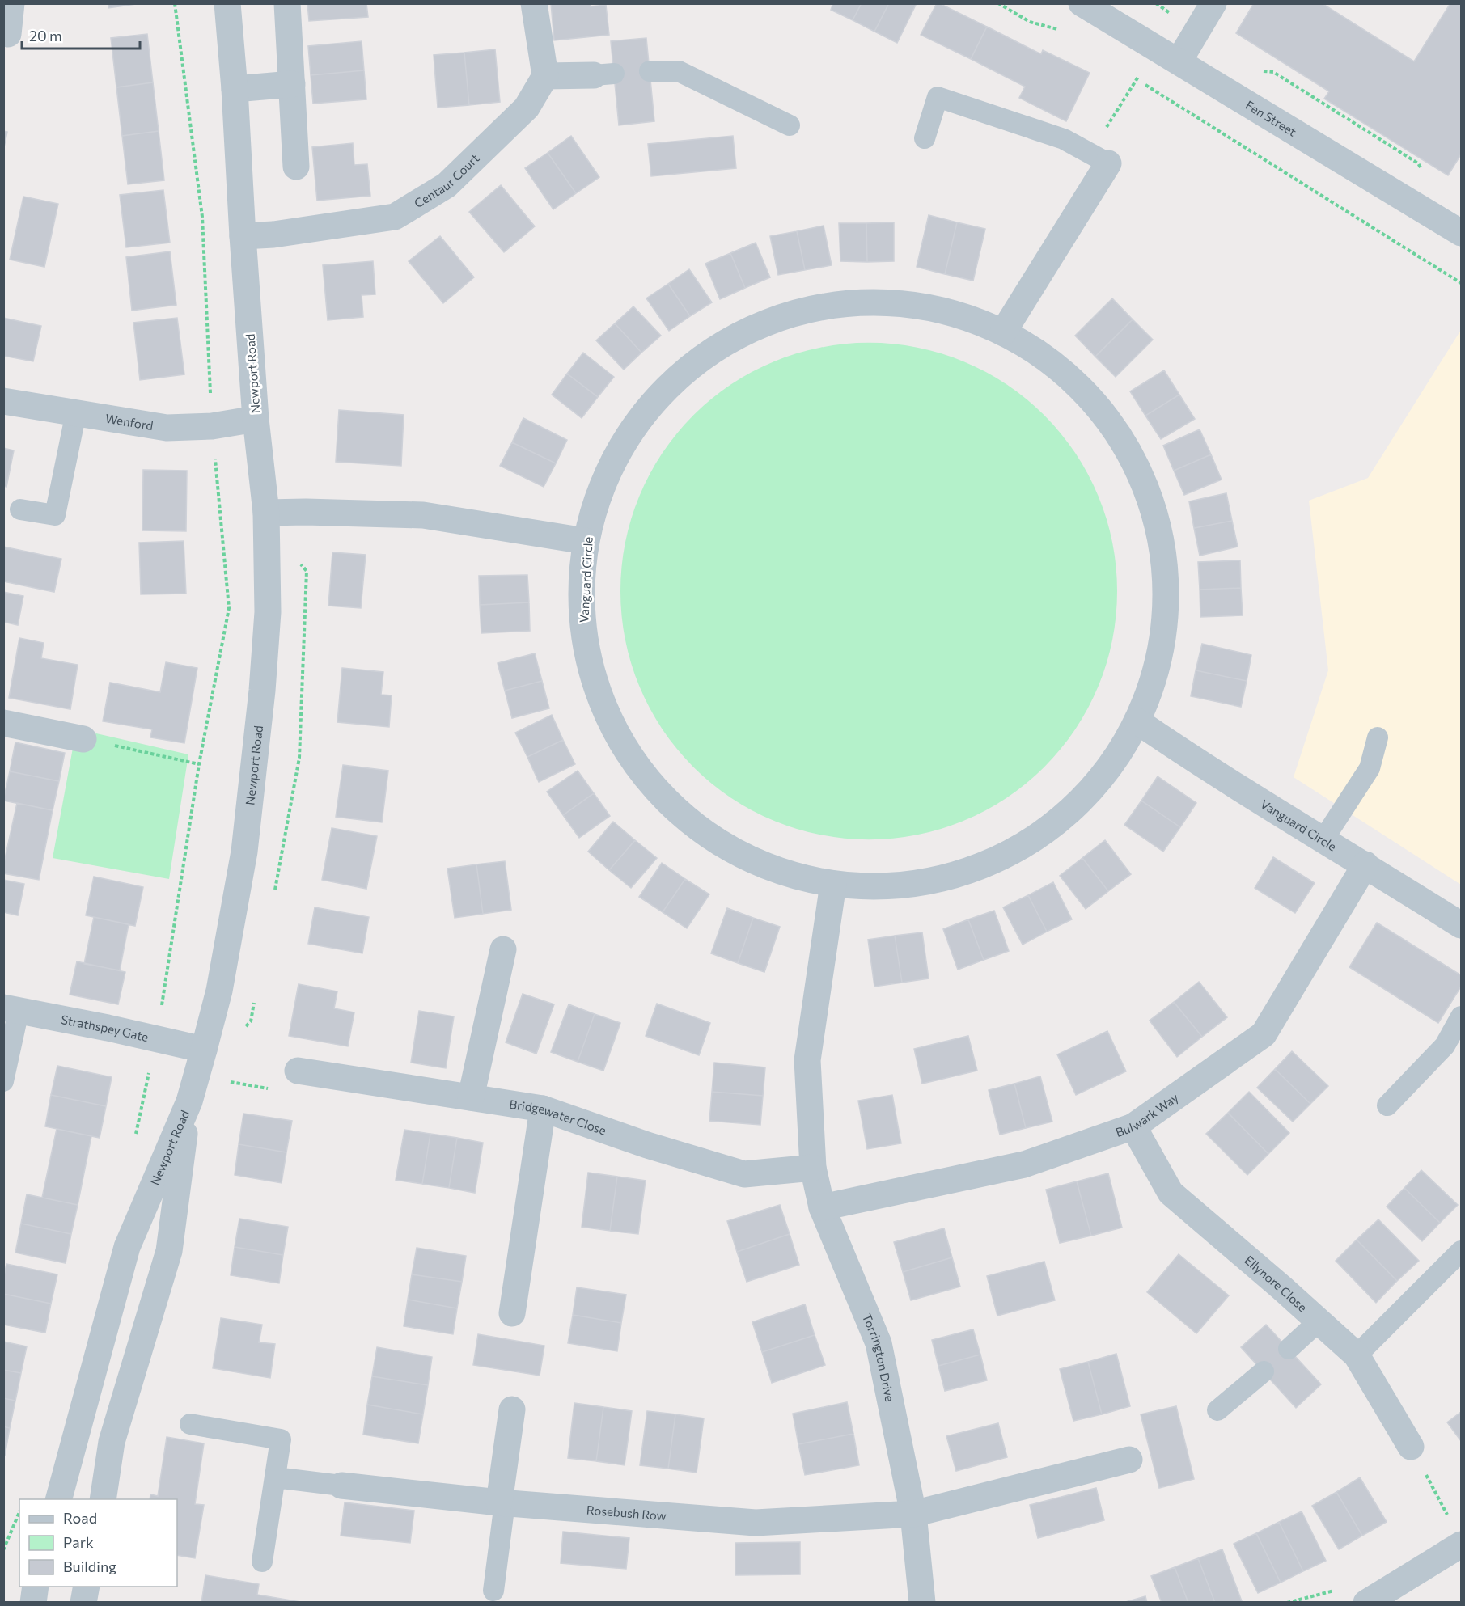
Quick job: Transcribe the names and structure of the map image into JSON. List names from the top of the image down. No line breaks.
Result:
{"streets":{"street":["Fen Street","Centaur Court","Newport Road","Wenford","Vanguard Circle","Strathspey Gate","Bulwark Way","Bridgewater Close","Ellynore Close","Torrington Drive","Rosebush Row"]},"crossings":[["Centaur Court","Newport Road"],["Newport Road","Wenford"],["Newport Road","Strathspey Gate"],["Vanguard Circle","Bulwark Way"],["Vanguard Circle","Torrington Drive"],["Bulwark Way","Ellynore Close"],["Bulwark Way","Torrington Drive"],["Bridgewater Close","Torrington Drive"],["Torrington Drive","Rosebush Row"]],"legend":["Road","Park","Building"],"scale_bar":"20 m"}
